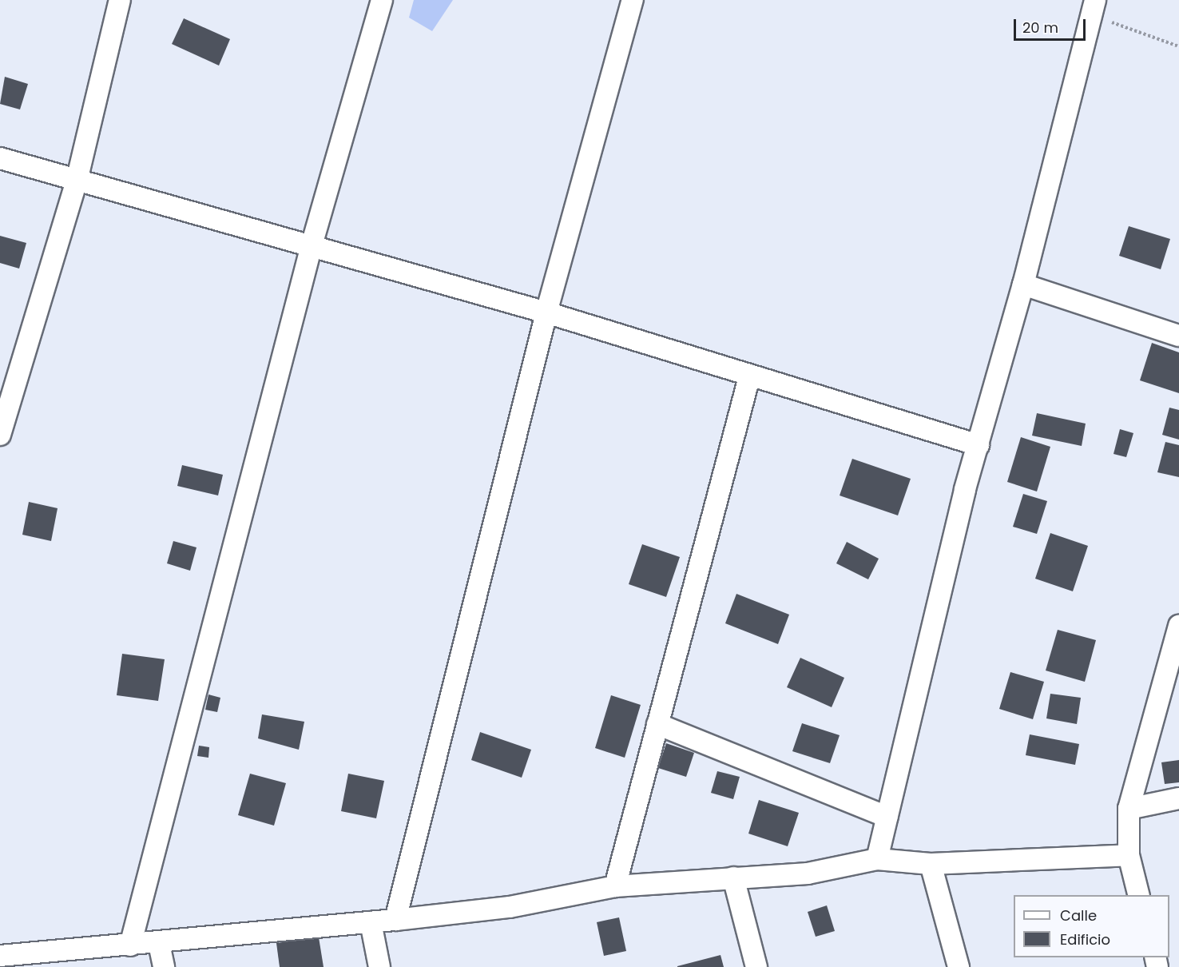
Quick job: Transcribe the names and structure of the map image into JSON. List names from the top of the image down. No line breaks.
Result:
{"legend":["Calle","Edificio"],"scale_bar":"20 m"}
